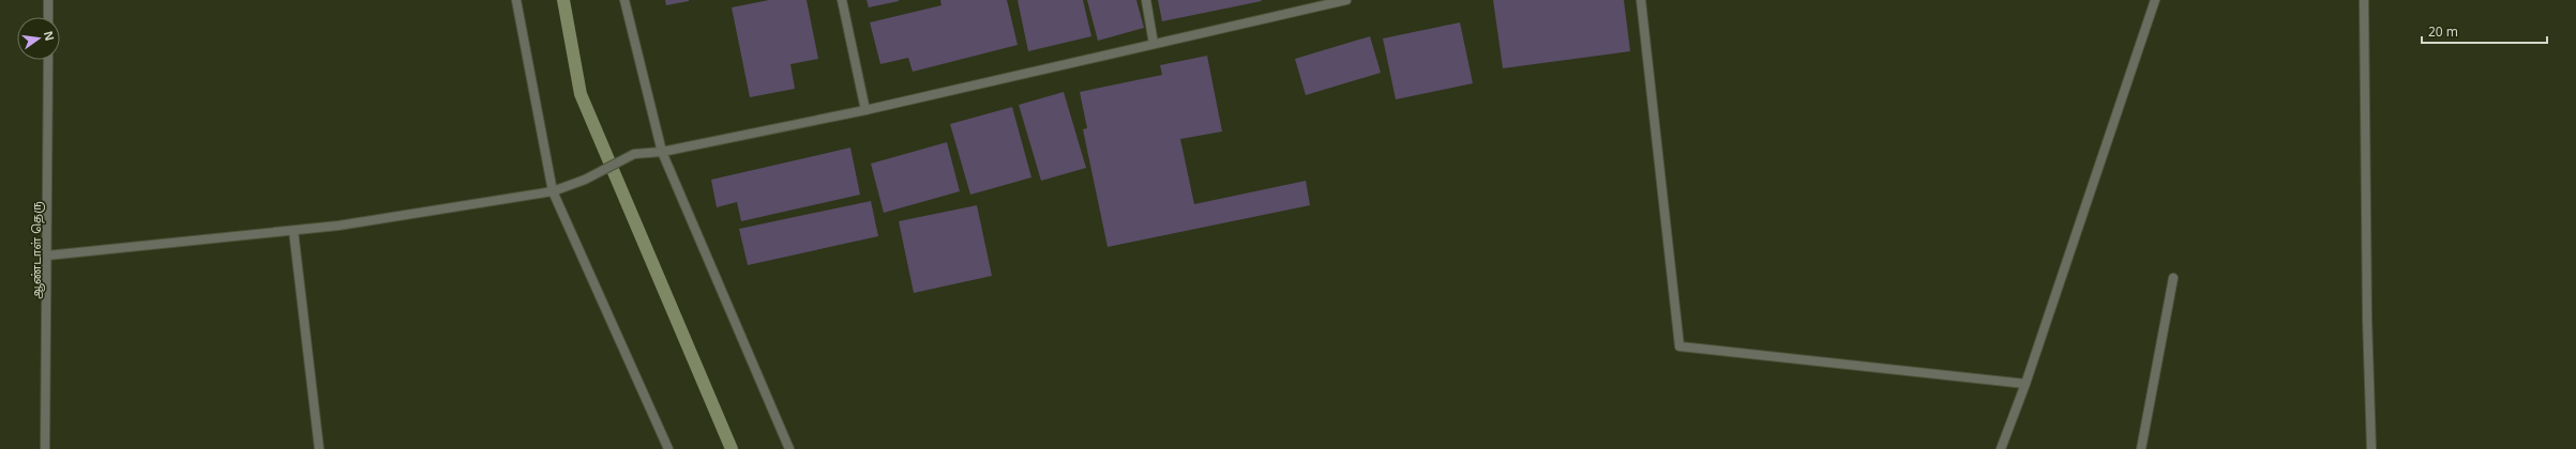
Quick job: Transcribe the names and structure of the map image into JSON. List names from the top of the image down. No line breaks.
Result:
{"streets":{"street":["ஆண்டாள் தெரு"]},"scale_bar":"20 m","north":"right"}
